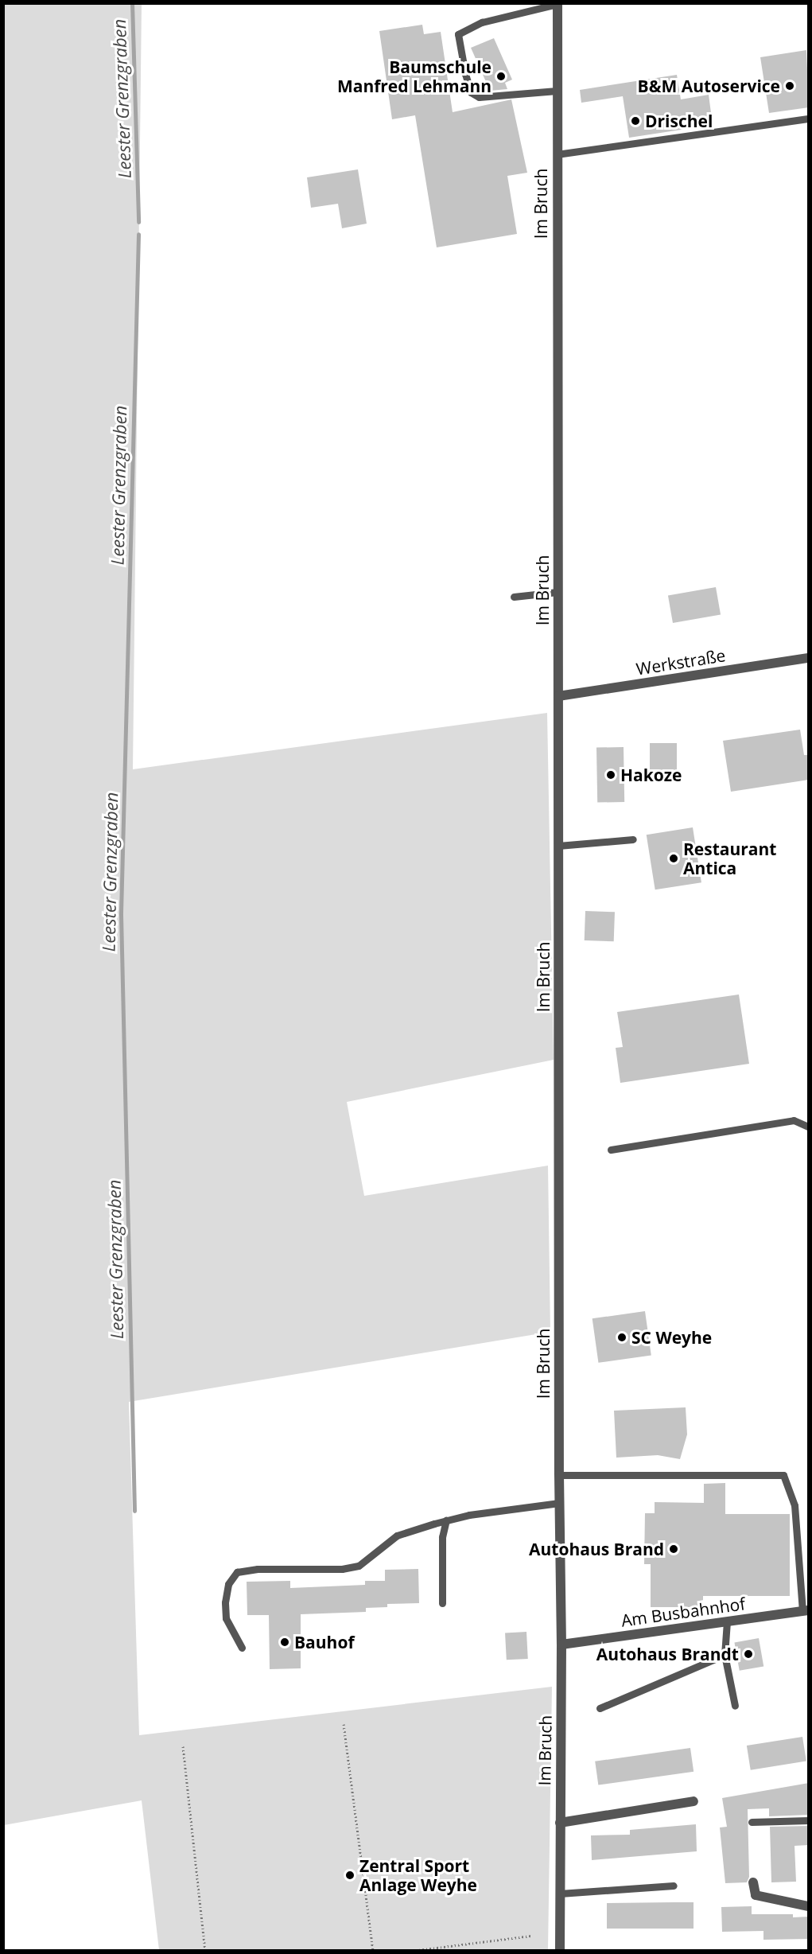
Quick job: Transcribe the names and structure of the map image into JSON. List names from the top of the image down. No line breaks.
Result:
{"streets":{"street":["Im Bruch","Werkstraße","Am Busbahnhof"]},"crossings":[["Im Bruch","Werkstraße"],["Im Bruch","Am Busbahnhof"]],"water":["Leester Grenzgraben"],"places":["Baumschule Manfred Lehmann","B&M Autoservice","Drischel","Hakoze","Restaurant Antica","SC Weyhe","Autohaus Brand","Bauhof","Autohaus Brandt","Zentral Sport Anlage Weyhe"]}
